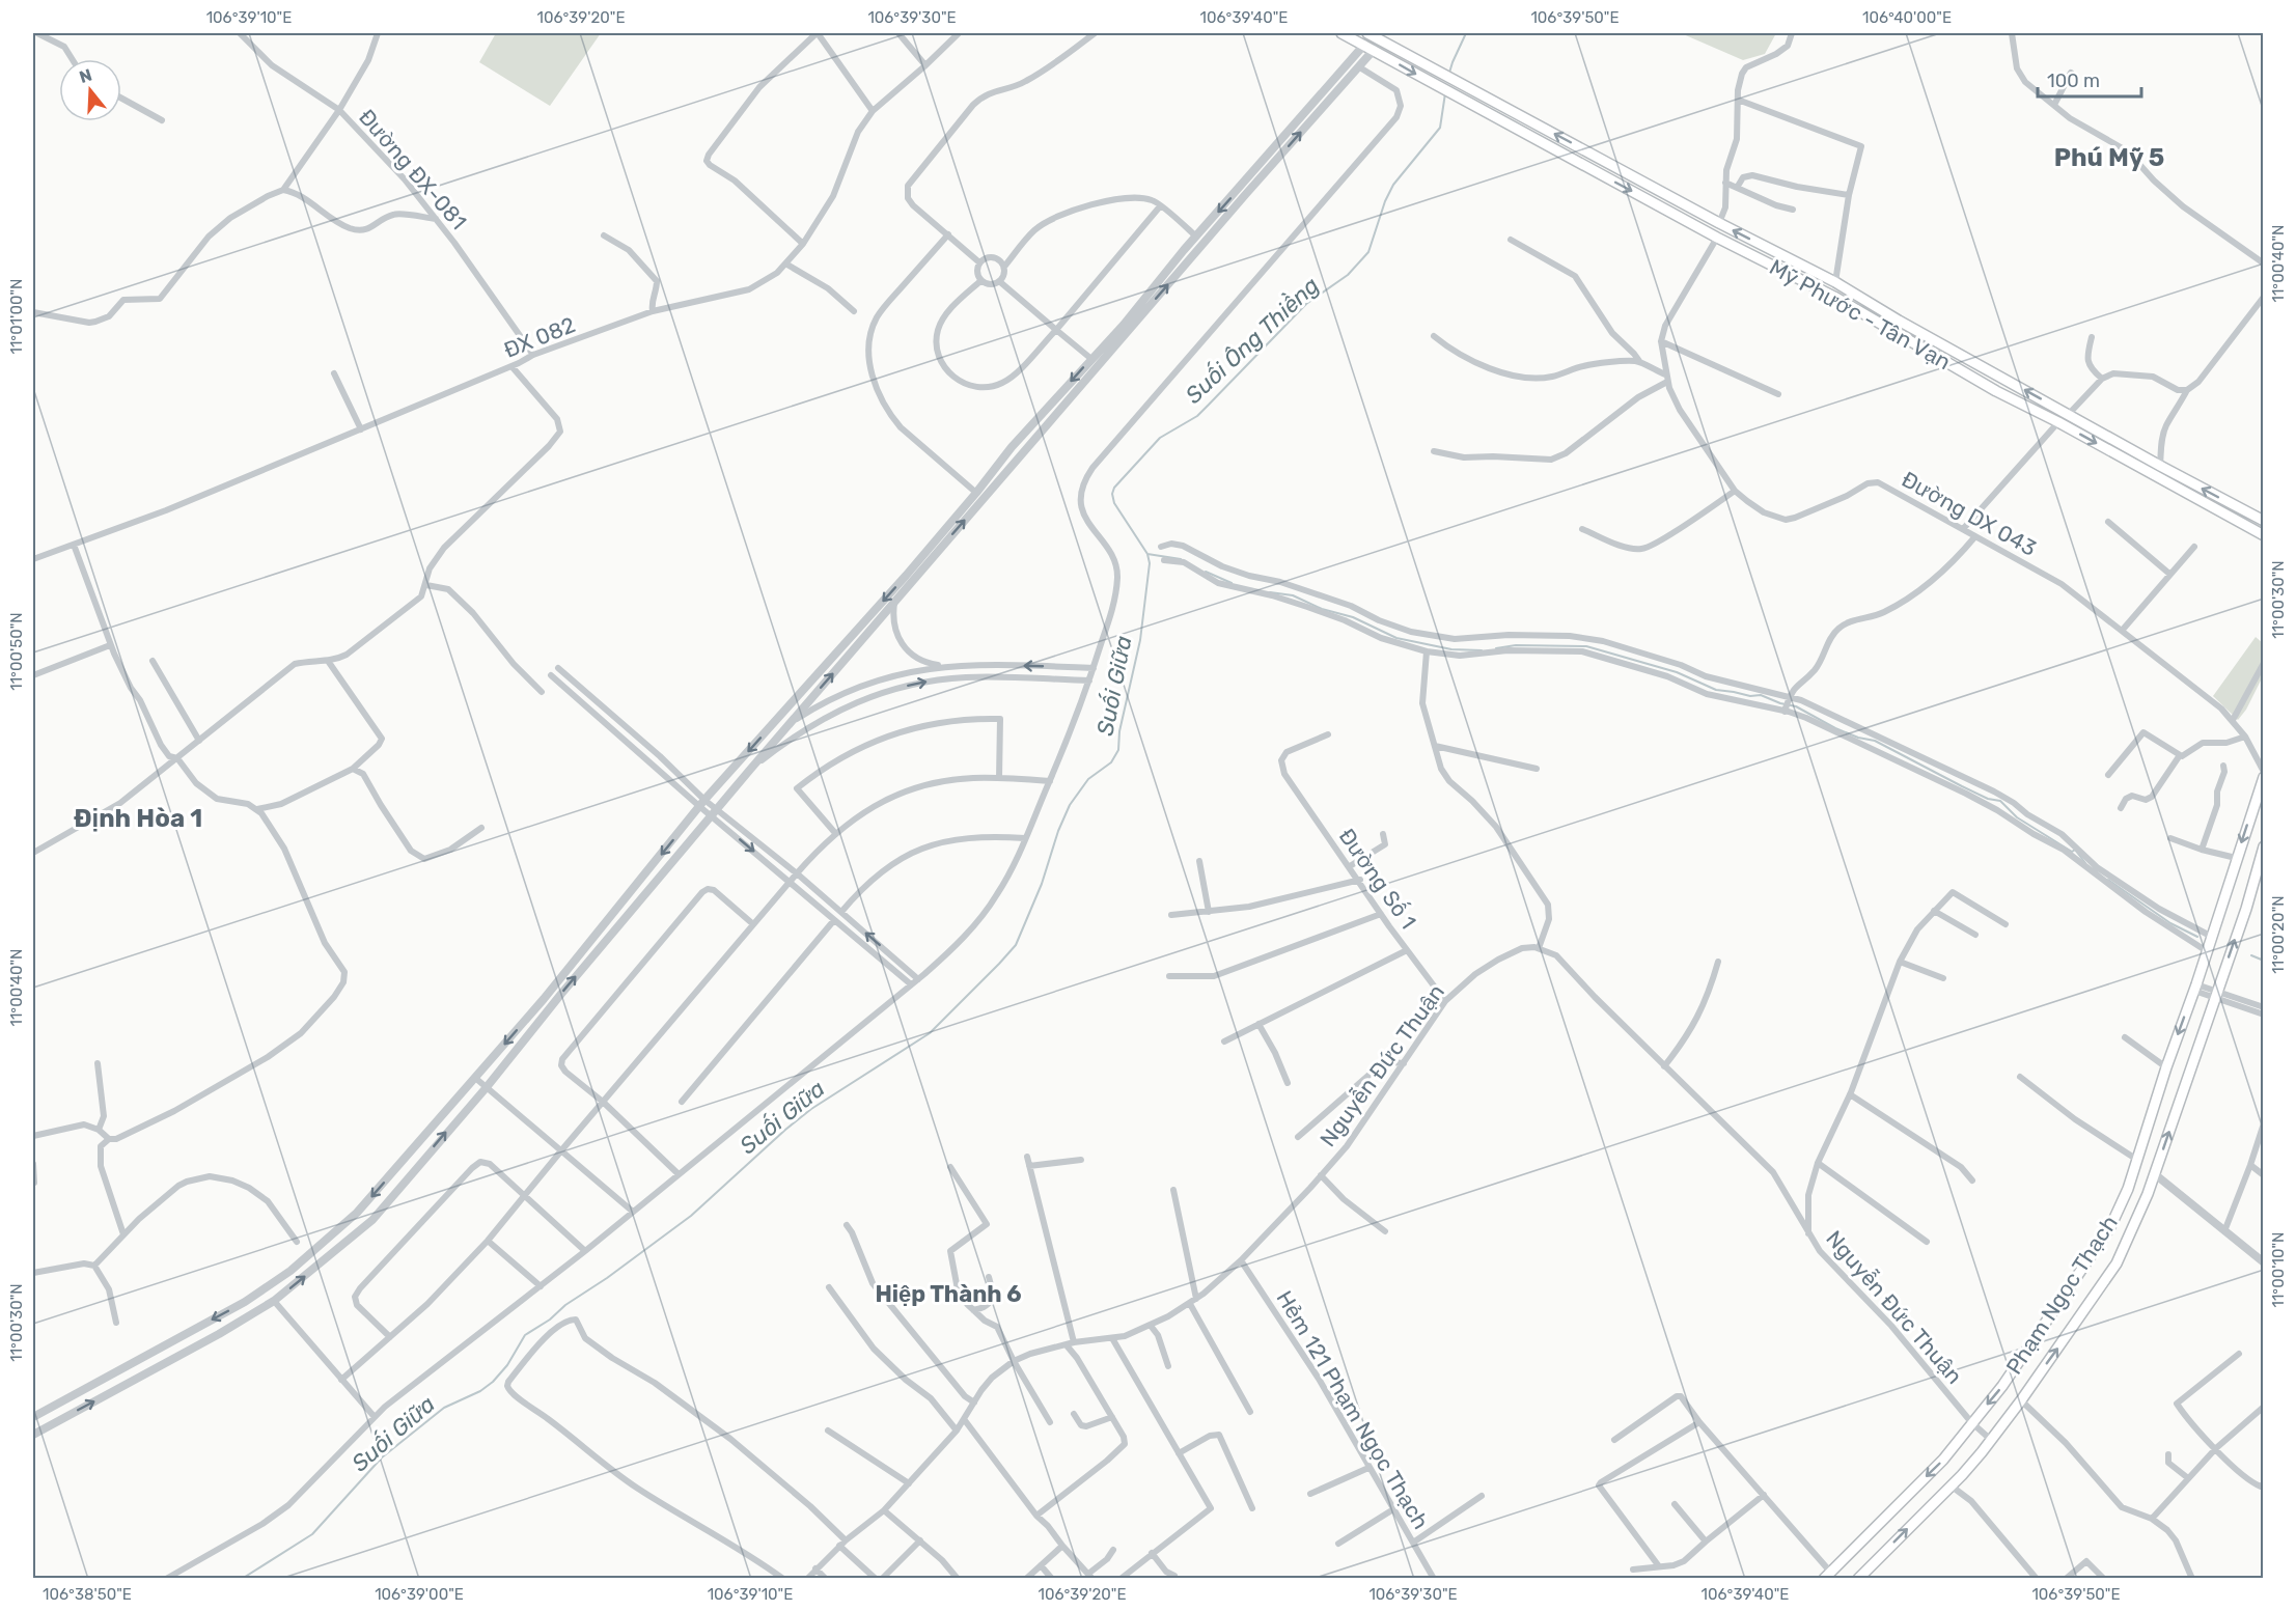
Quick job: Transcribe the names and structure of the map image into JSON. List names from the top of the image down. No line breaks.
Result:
{"streets":{"main road":["Mỹ Phước - Tân Vạn","Phạm Ngọc Thạch"],"street":["Đường ĐX-081","ĐX 082","Đường DX 043","Đường Số 1","Nguyễn Đức Thuận","Hẻm 121 Phạm Ngọc Thạch"]},"crossings":[["Đường ĐX-081","ĐX 082"],["Mỹ Phước - Tân Vạn","Đường DX 043"],["Đường DX 043","Phạm Ngọc Thạch"],["Đường Số 1","Nguyễn Đức Thuận"],["Nguyễn Đức Thuận","Phạm Ngọc Thạch"],["Nguyễn Đức Thuận","Hẻm 121 Phạm Ngọc Thạch"]],"districts":["Phú Mỹ 5","Định Hòa 1","Hiệp Thành 6"],"water":["Suối Ông Thiềng","Suối Giữa"],"scale_bar":"100 m","north":"top","coordinates":["106°39'10\"E","106°39'20\"E","106°39'30\"E","106°39'40\"E","106°39'50\"E","106°40'00\"E","11°00'40\"N","11°01'00\"N","11°00'30\"N","11°00'50\"N","11°00'20\"N","11°00'10\"N","106°38'50\"E","106°39'00\"E"]}
